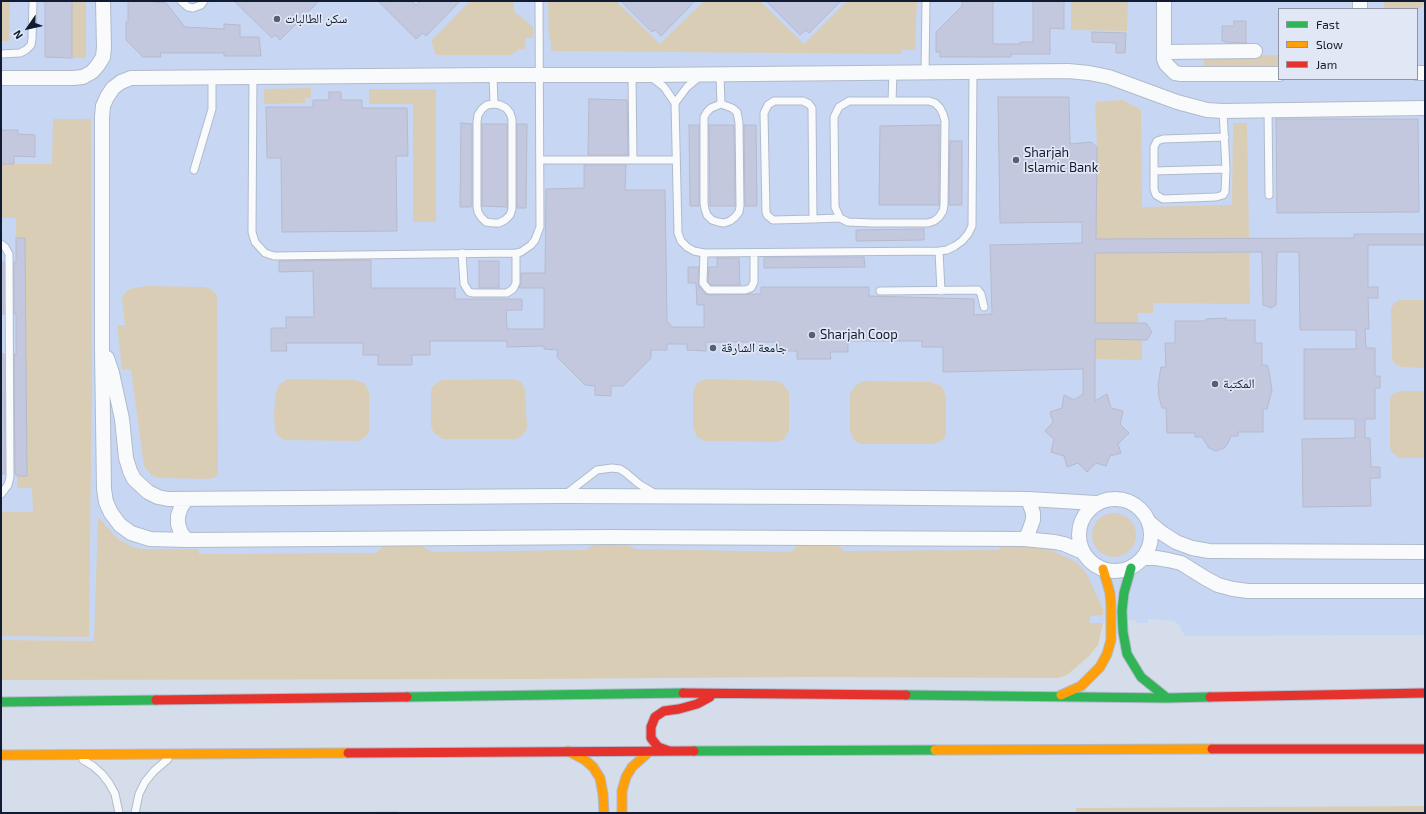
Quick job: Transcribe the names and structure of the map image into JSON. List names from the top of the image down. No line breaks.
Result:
{"places":["سكن الطالبات","Sharjah Islamic Bank","Sharjah Coop","جامعة الشارقة","المكتبة"],"legend":["Fast","Slow","Jam"],"north":"bottom left"}
